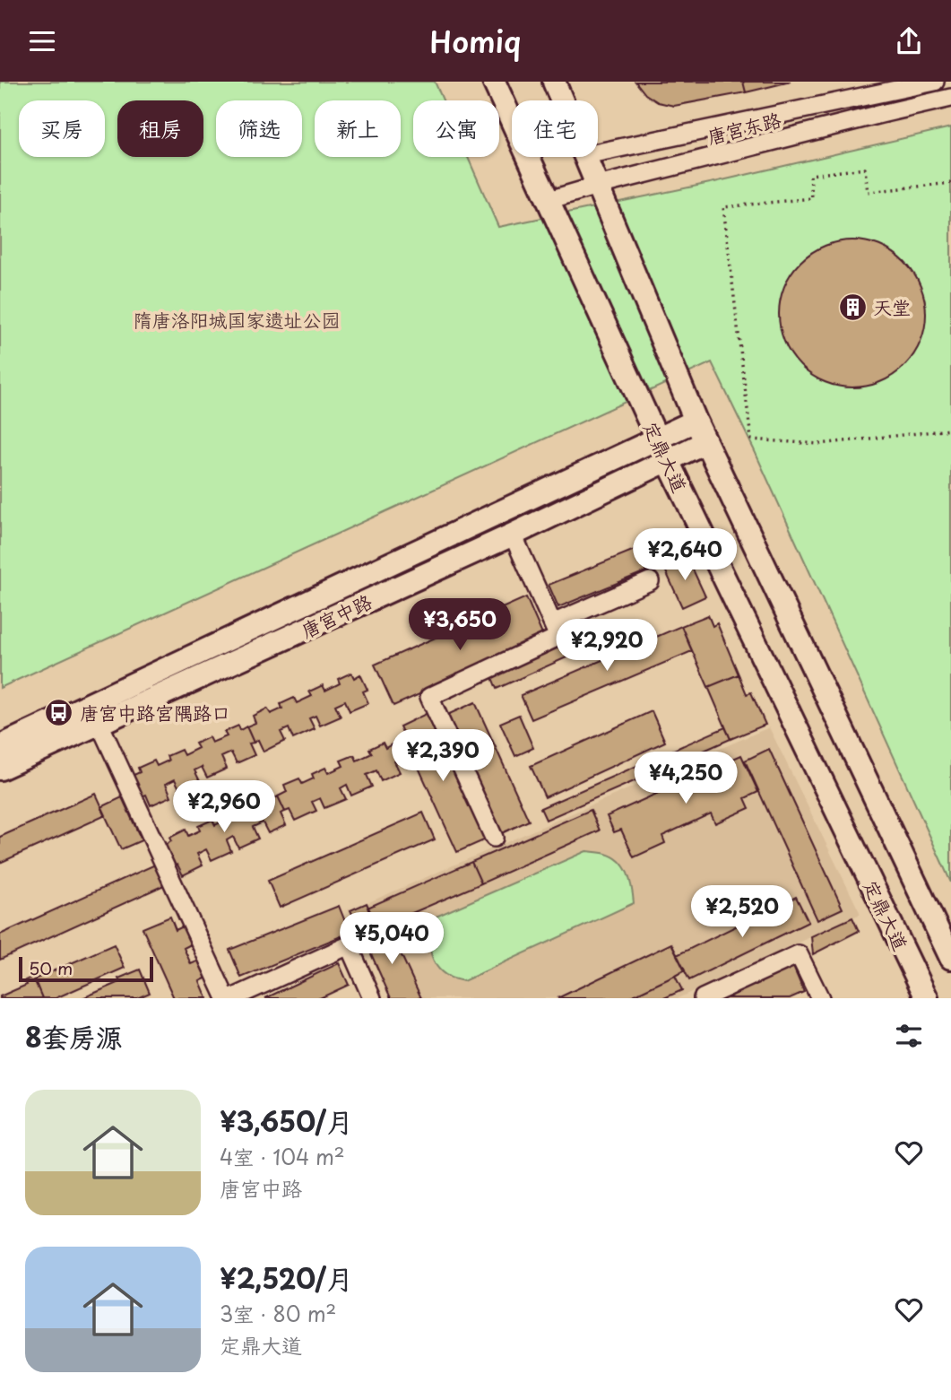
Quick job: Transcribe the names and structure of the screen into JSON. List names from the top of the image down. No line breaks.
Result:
{"streets":{"main road":["定鼎大道","唐宫中路"],"street":["唐宫东路"]},"crossings":[["唐宫东路","定鼎大道"],["定鼎大道","唐宫中路"]],"parks":["隋唐洛阳城国家遗址公园"],"places":{"building":["天堂"],"bus stop":["唐宫中路宫隅路口"]},"scale_bar":"50 m","page":{"header":"Homiq","chip":["买房","租房","筛选","新上","公寓","住宅"],"price":["¥2,640","¥3,650","¥2,920","¥2,390","¥4,250","¥2,960","¥2,520","¥5,040"],"scale":"50 m","heading":"8套房源","list":[{"name":"¥3,650/月","note":"4室 · 104 m² · 唐宫中路"},{"name":"¥2,520/月","note":"3室 · 80 m² · 定鼎大道"}]}}
